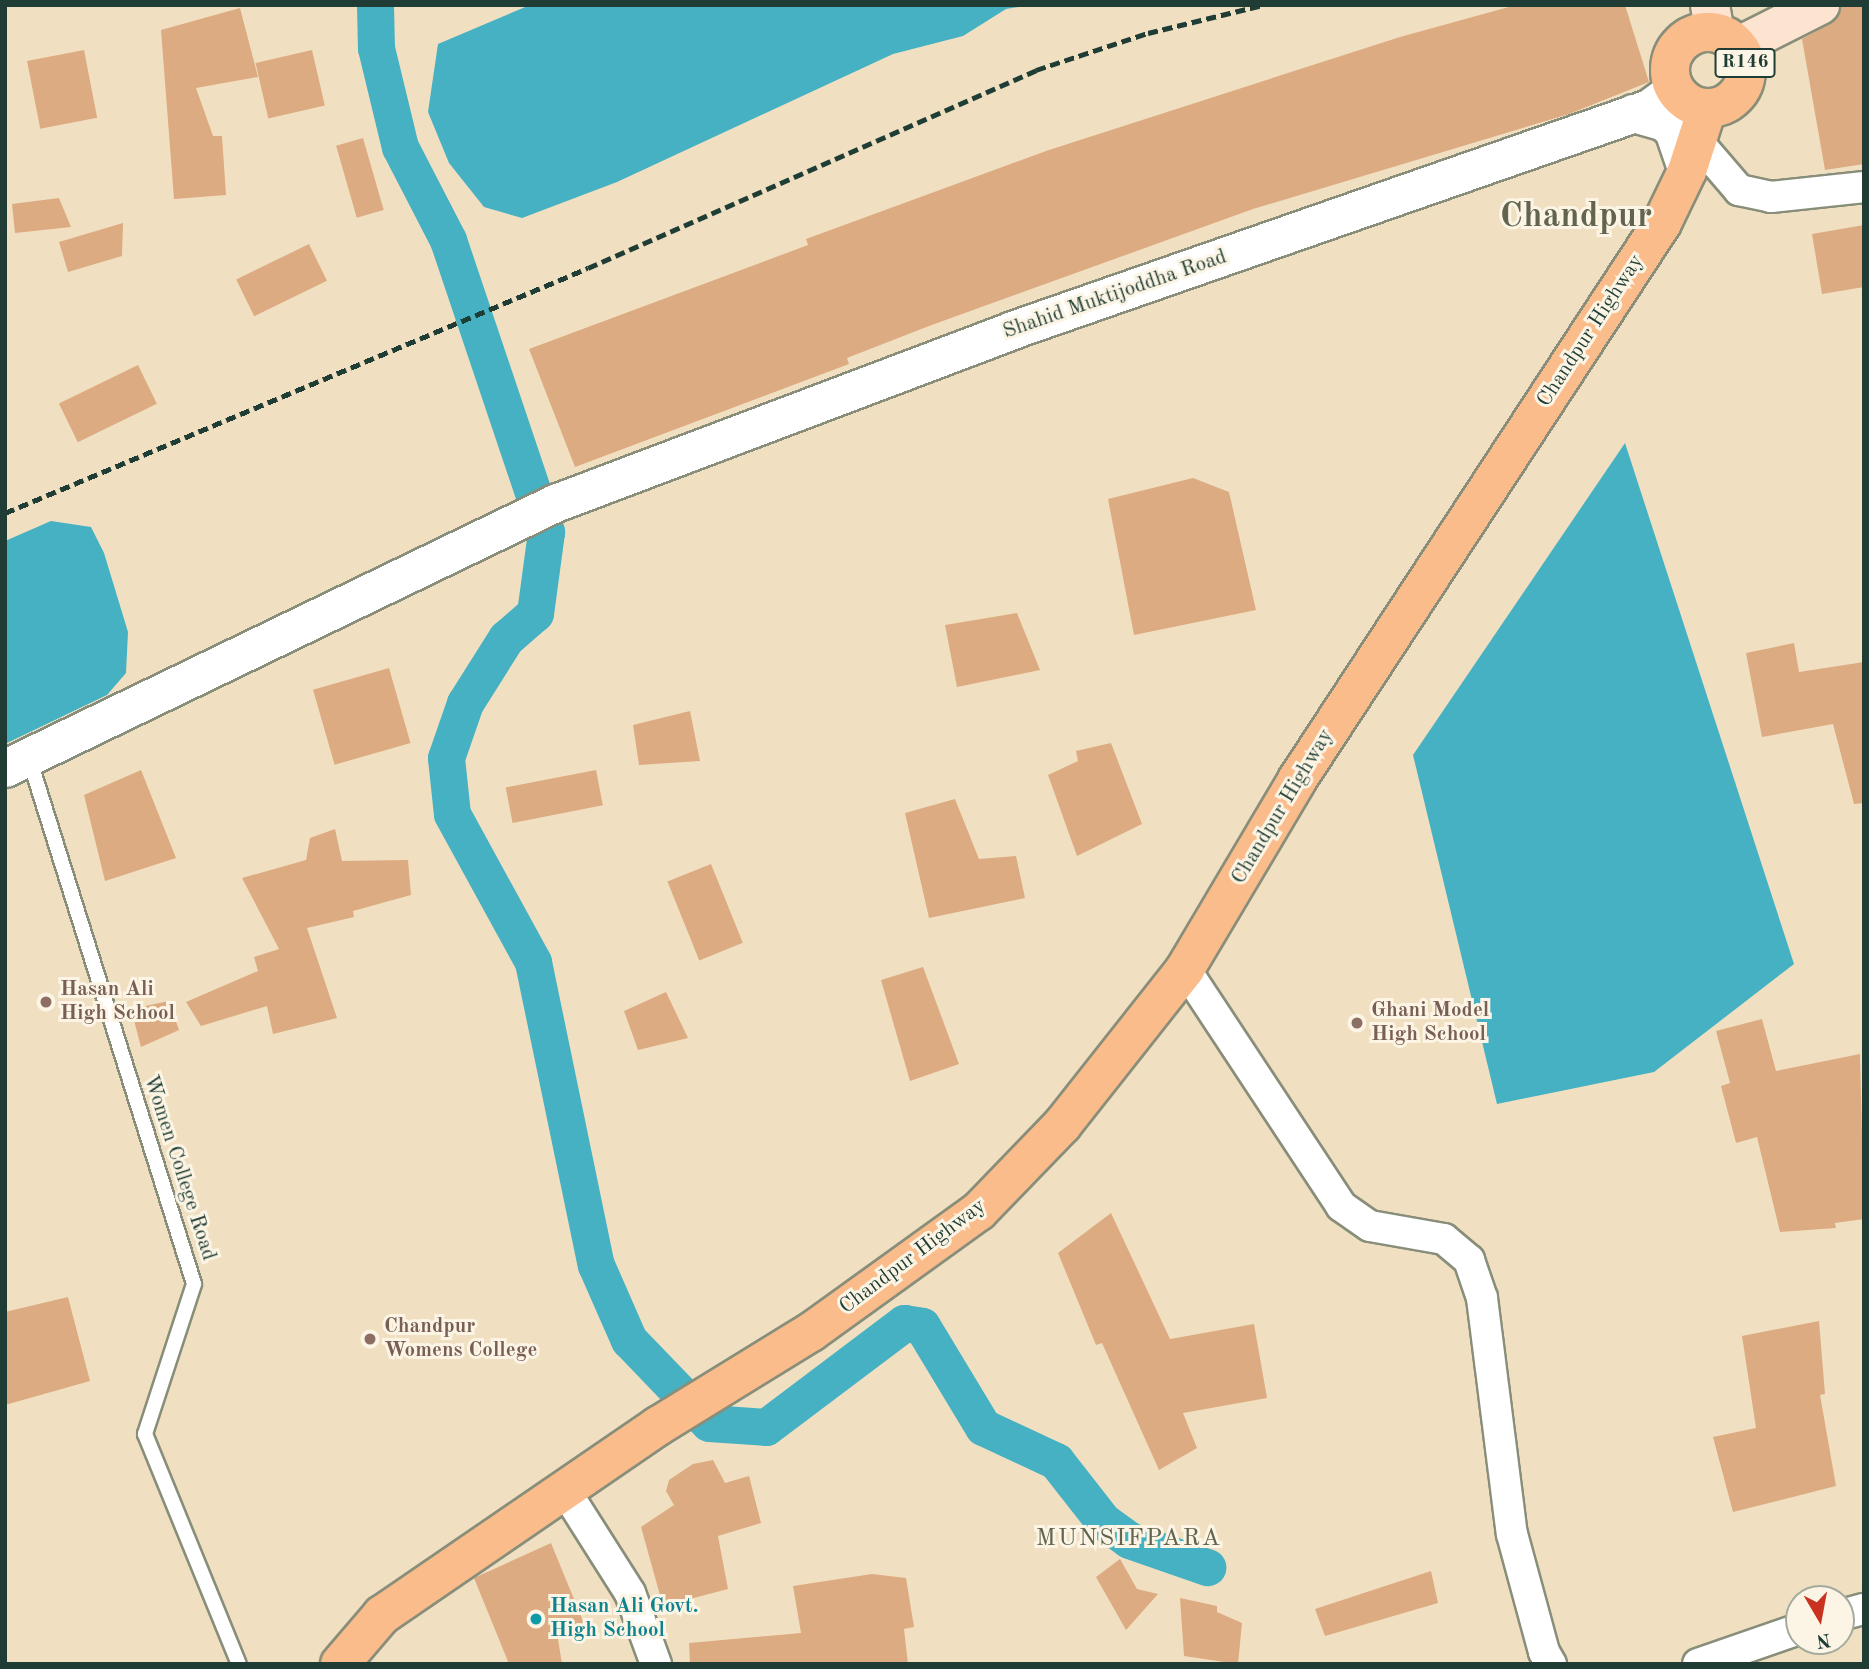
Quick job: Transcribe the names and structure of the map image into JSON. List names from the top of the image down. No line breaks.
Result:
{"streets":{"main road":["R146","Chandpur Highway"],"street":["Shahid Muktijoddha Road"],"lane":["Women College Road"]},"crossings":[["R146","Shahid Muktijoddha Road"],["R146","Chandpur Highway"],["Shahid Muktijoddha Road","Women College Road"]],"districts":["Chandpur","MUNSIFPARA"],"places":["Hasan Ali High School","Ghani Model High School","Chandpur Womens College","Hasan Ali Govt. High School"],"north":"bottom"}
